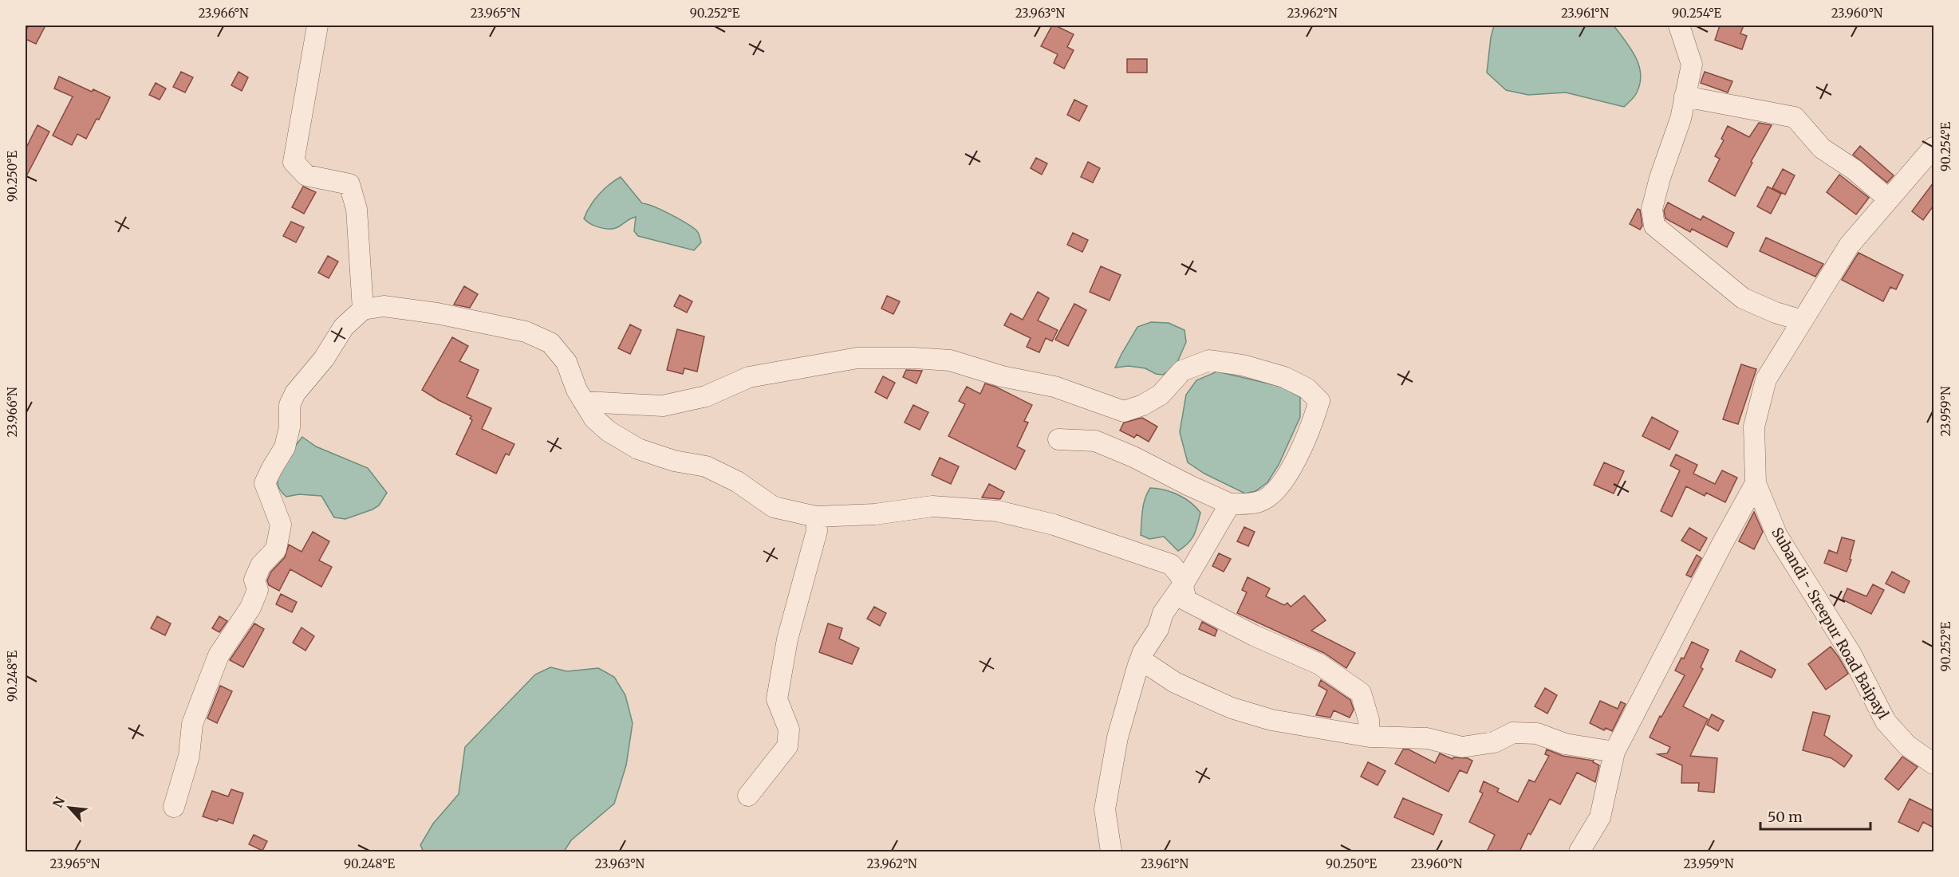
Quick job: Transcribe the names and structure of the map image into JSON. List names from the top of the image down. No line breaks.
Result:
{"streets":{"street":["Subandi - Sreepur Road Baipayl"]},"scale_bar":"50 m","north":"top left","coordinates":["23.966°N","23.965°N","90.252°E","23.963°N","23.962°N","23.961°N","90.254°E","23.960°N","90.250°E","23.959°N","90.248°E"]}
